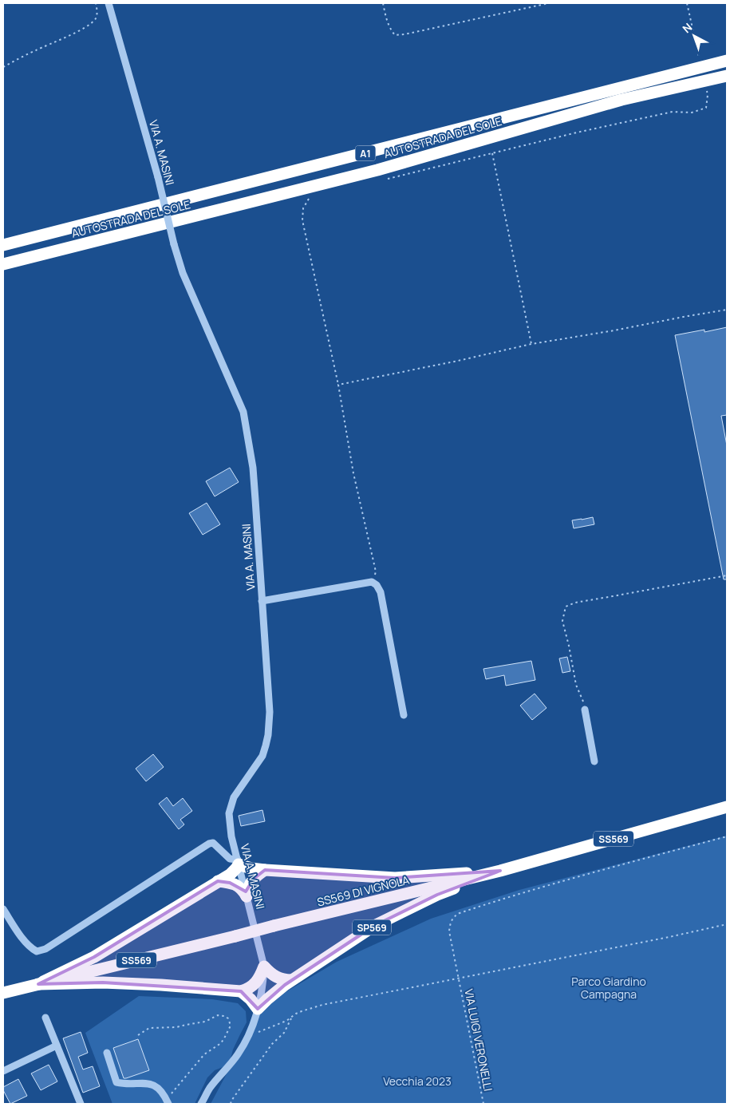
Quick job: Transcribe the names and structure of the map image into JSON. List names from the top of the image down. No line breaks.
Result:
{"streets":{"highway":["AUTOSTRADA DEL SOLE","A1","SS569","SS569 DI VIGNOLA","SP569"],"street":["VIA A. MASINI"],"path":["VIA LUIGI VERONELLI"]},"crossings":[["VIA A. MASINI","SP569"],["SS569 DI VIGNOLA","SP569"]],"parks":["Parco Giardino Campagna","Vecchia 2023"],"north":"top left"}
